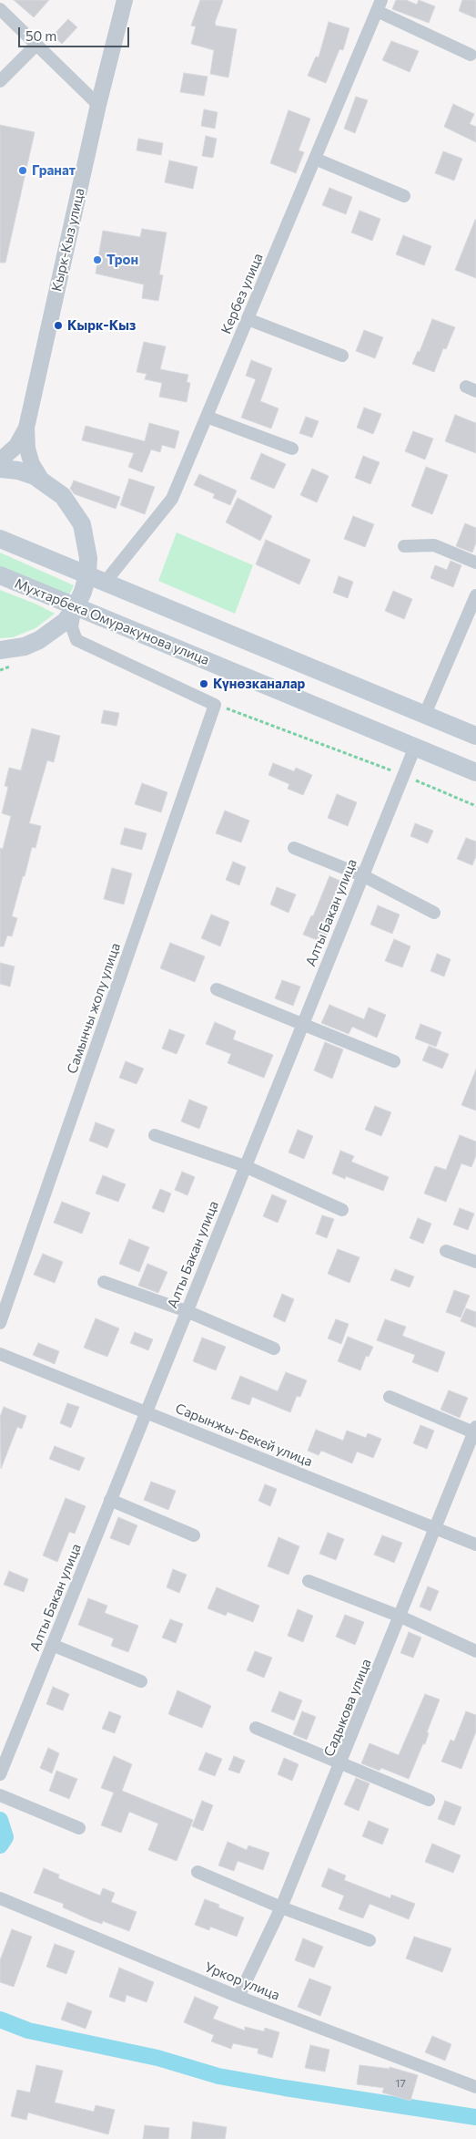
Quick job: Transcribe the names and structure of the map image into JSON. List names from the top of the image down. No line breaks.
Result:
{"streets":{"main road":["Мухтарбека Омуракунова улица"],"street":["Кырк-Кыз улица","Кербез улица","Алты Бакан улица","Самынчы жолу улица","Сарынжы-Бекей улица","Садыкова улица","Уркор улица"]},"crossings":[["Мухтарбека Омуракунова улица","Алты Бакан улица"],["Алты Бакан улица","Сарынжы-Бекей улица"],["Сарынжы-Бекей улица","Садыкова улица"],["Садыкова улица","Уркор улица"]],"places":["Гранат","Трон","Кырк-Кыз","Күнөзканалар"],"house_numbers":["17"],"scale_bar":"50 m"}
